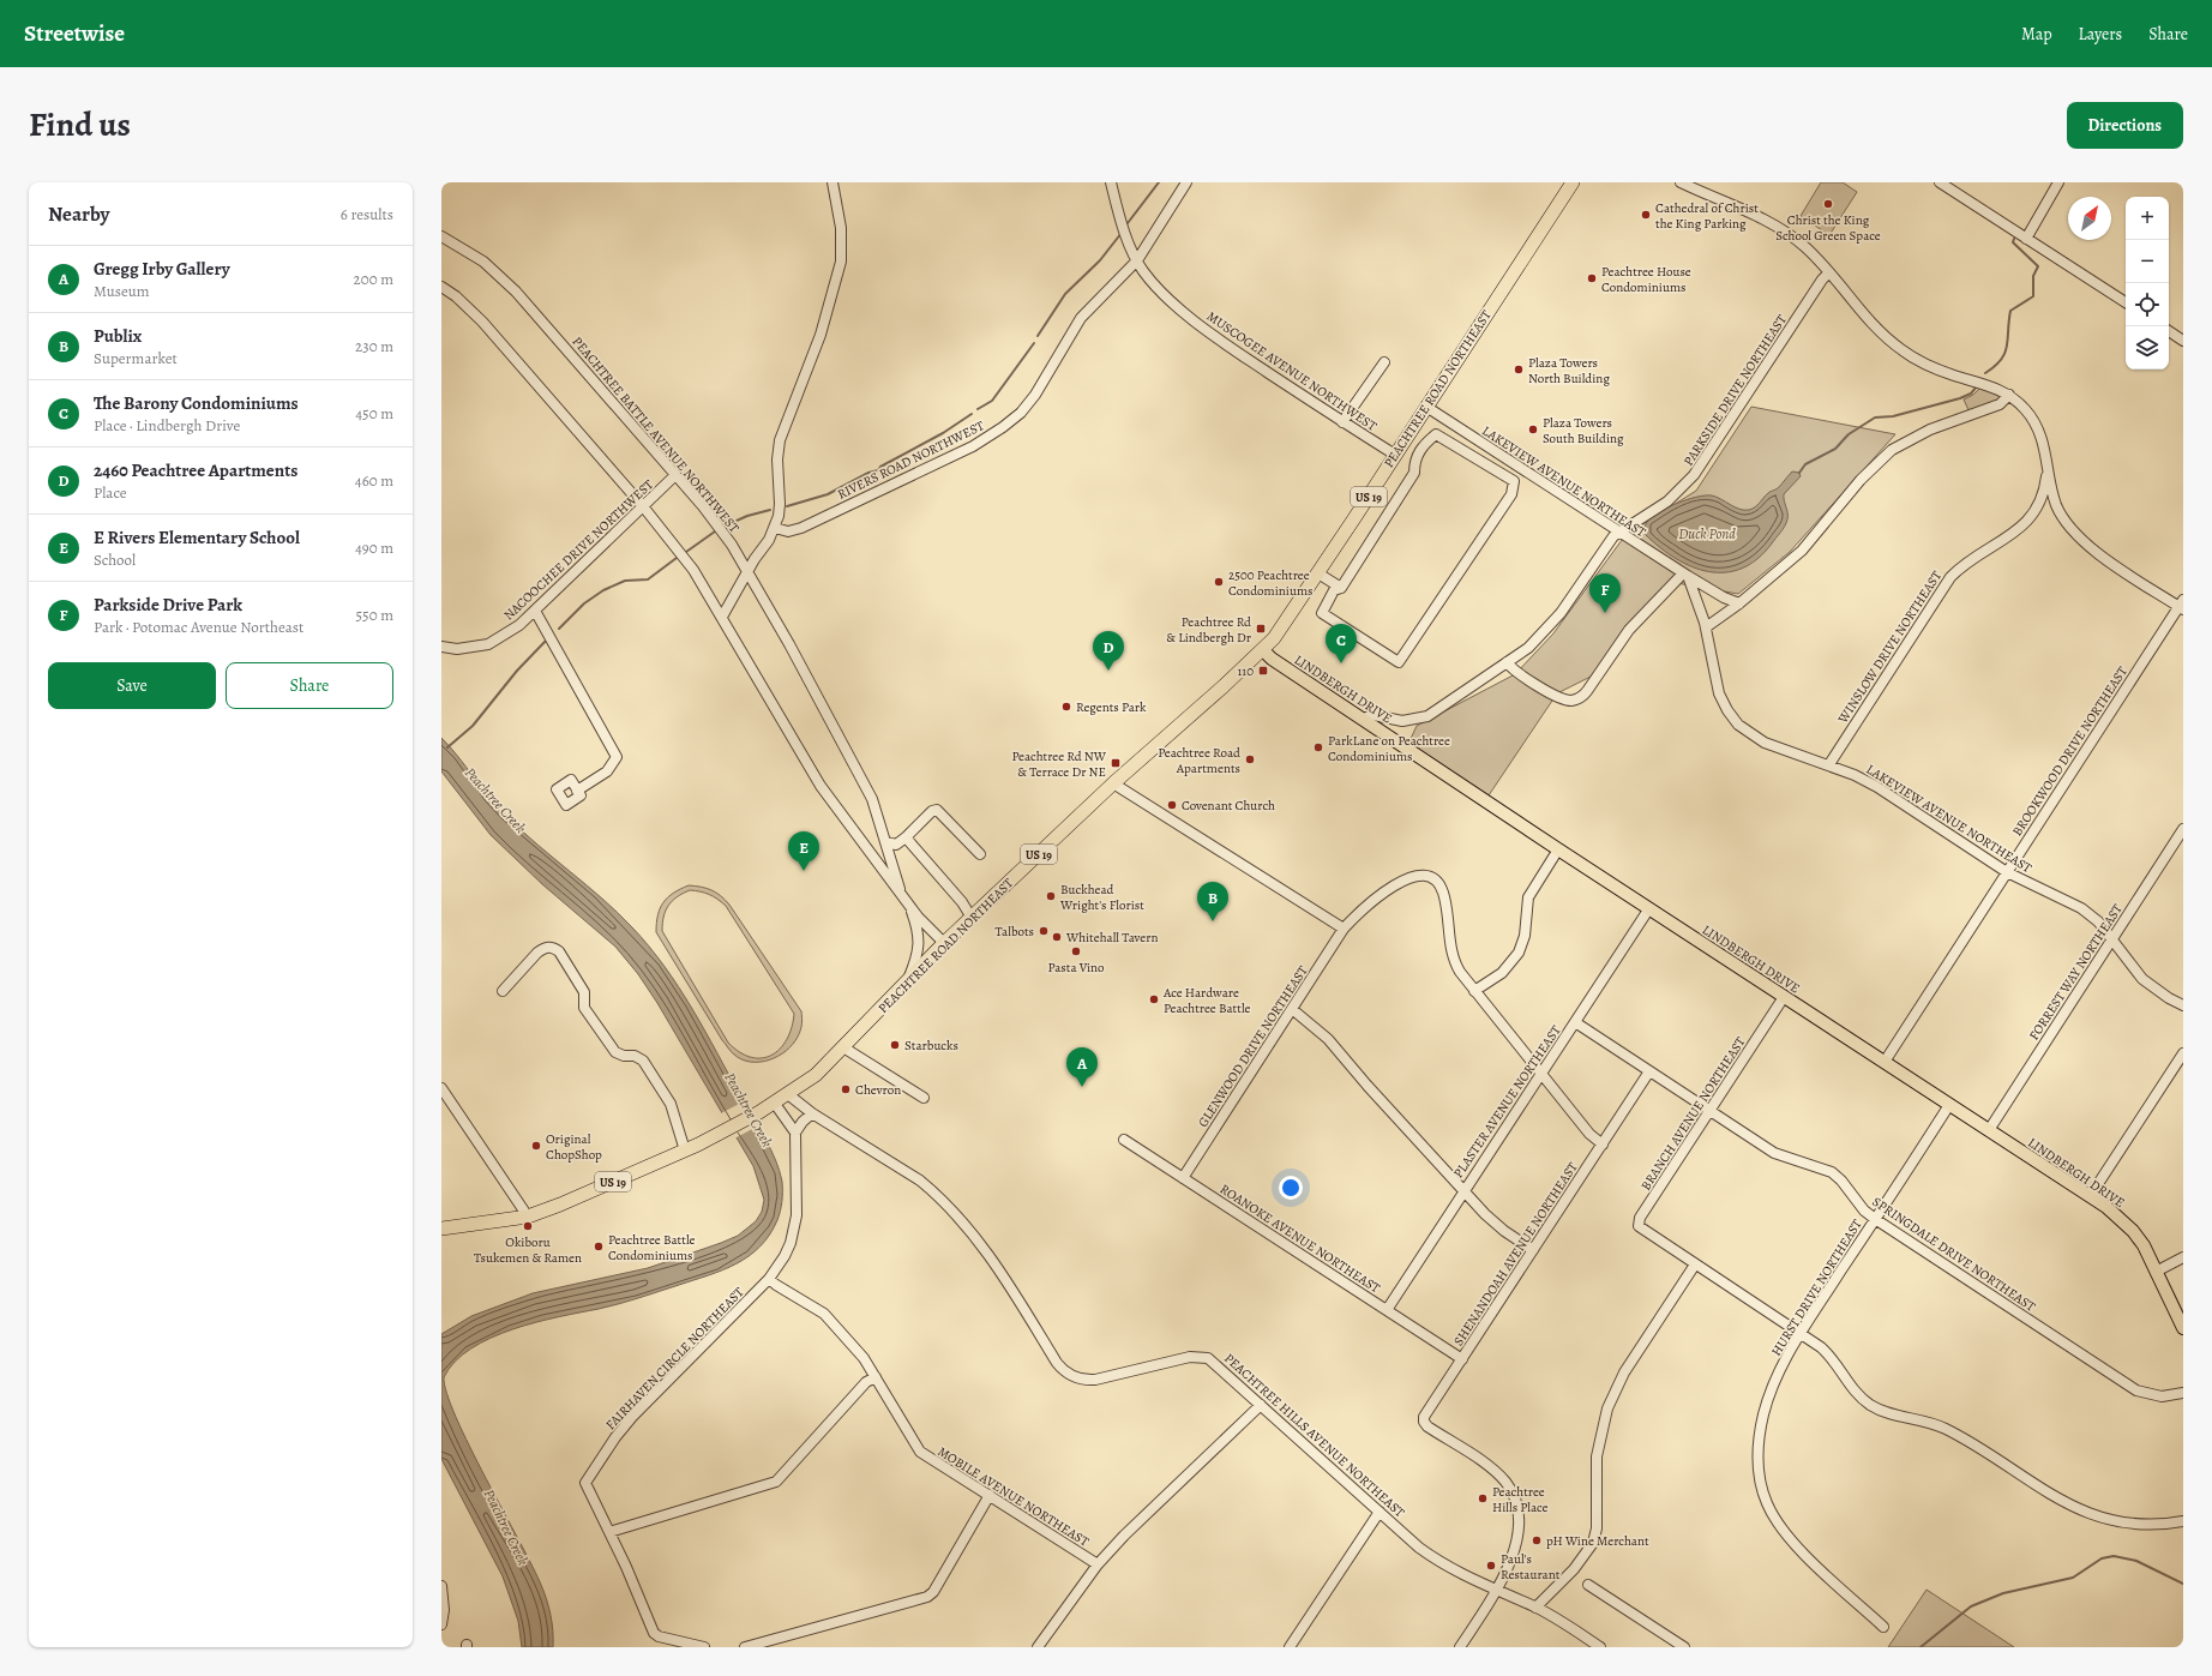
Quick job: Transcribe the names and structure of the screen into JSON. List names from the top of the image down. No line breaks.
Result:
{"streets":{"highway":["PEACHTREE ROAD NORTHEAST","US 19"],"main road":["LINDBERGH DRIVE"],"street":["MUSCOGEE AVENUE NORTHWEST","PARKSIDE DRIVE NORTHEAST","PEACHTREE BATTLE AVENUE NORTHWEST","RIVERS ROAD NORTHWEST","LAKEVIEW AVENUE NORTHEAST","NACOOCHEE DRIVE NORTHWEST","WINSLOW DRIVE NORTHEAST","BROOKWOOD DRIVE NORTHEAST","FORREST WAY NORTHEAST","GLENWOOD DRIVE NORTHEAST","PLASTER AVENUE NORTHEAST","BRANCH AVENUE NORTHEAST","ROANOKE AVENUE NORTHEAST","SHENANDOAH AVENUE NORTHEAST","SPRINGDALE DRIVE NORTHEAST","HURST DRIVE NORTHEAST","FAIRHAVEN CIRCLE NORTHEAST","PEACHTREE HILLS AVENUE NORTHEAST","MOBILE AVENUE NORTHEAST"]},"crossings":[["MUSCOGEE AVENUE NORTHWEST","PEACHTREE ROAD NORTHEAST"],["MUSCOGEE AVENUE NORTHWEST","RIVERS ROAD NORTHWEST"],["PEACHTREE ROAD NORTHEAST","PEACHTREE BATTLE AVENUE NORTHWEST"],["PEACHTREE ROAD NORTHEAST","LAKEVIEW AVENUE NORTHEAST"],["PEACHTREE ROAD NORTHEAST","LINDBERGH DRIVE"],["PEACHTREE ROAD NORTHEAST","PEACHTREE HILLS AVENUE NORTHEAST"],["PARKSIDE DRIVE NORTHEAST","LAKEVIEW AVENUE NORTHEAST"],["PARKSIDE DRIVE NORTHEAST","LINDBERGH DRIVE"],["PEACHTREE BATTLE AVENUE NORTHWEST","NACOOCHEE DRIVE NORTHWEST"],["LAKEVIEW AVENUE NORTHEAST","WINSLOW DRIVE NORTHEAST"],["LAKEVIEW AVENUE NORTHEAST","BROOKWOOD DRIVE NORTHEAST"],["LAKEVIEW AVENUE NORTHEAST","FORREST WAY NORTHEAST"],["LINDBERGH DRIVE","BROOKWOOD DRIVE NORTHEAST"],["LINDBERGH DRIVE","FORREST WAY NORTHEAST"],["LINDBERGH DRIVE","PLASTER AVENUE NORTHEAST"],["LINDBERGH DRIVE","BRANCH AVENUE NORTHEAST"],["LINDBERGH DRIVE","HURST DRIVE NORTHEAST"],["GLENWOOD DRIVE NORTHEAST","PLASTER AVENUE NORTHEAST"],["GLENWOOD DRIVE NORTHEAST","ROANOKE AVENUE NORTHEAST"],["GLENWOOD DRIVE NORTHEAST","SHENANDOAH AVENUE NORTHEAST"],["PLASTER AVENUE NORTHEAST","ROANOKE AVENUE NORTHEAST"],["PLASTER AVENUE NORTHEAST","SPRINGDALE DRIVE NORTHEAST"],["BRANCH AVENUE NORTHEAST","SPRINGDALE DRIVE NORTHEAST"],["ROANOKE AVENUE NORTHEAST","SHENANDOAH AVENUE NORTHEAST"],["SHENANDOAH AVENUE NORTHEAST","SPRINGDALE DRIVE NORTHEAST"],["SHENANDOAH AVENUE NORTHEAST","PEACHTREE HILLS AVENUE NORTHEAST"],["SPRINGDALE DRIVE NORTHEAST","HURST DRIVE NORTHEAST"],["FAIRHAVEN CIRCLE NORTHEAST","MOBILE AVENUE NORTHEAST"]],"water":["Duck Pond","Peachtree Creek"],"places":{"other":["Christ the King School Green Space","Cathedral of Christ the King Parking","Peachtree House Condominiums","Plaza Towers North Building","Plaza Towers South Building","2500 Peachtree Condominiums","Regents Park","ParkLane on Peachtree Condominiums","Peachtree Road Apartments","Covenant Church","Buckhead Wright's Florist","Talbots","Whitehall Tavern","Pasta Vino","Ace Hardware Peachtree Battle","Starbucks","Chevron","Original ChopShop","Okiboru Tsukemen & Ramen","Peachtree Battle Condominiums","Peachtree Hills Place","pH Wine Merchant","Paul's Restaurant"],"transit":["Peachtree Rd & Lindbergh Dr","110","Peachtree Rd NW & Terrace Dr NE"]},"north":"top right","page":{"header":"Streetwise","nav":["Map","Layers","Share"],"title":"Find us","buttons":["Directions",["Save","Share"]],"heading":["Nearby","6 results"],"map_buttons":["+","−"],"list":[{"mark":"A","name":"Gregg Irby Gallery","note":"Museum","value":"200 m"},{"mark":"B","name":"Publix","note":"Supermarket","value":"230 m"},{"mark":"C","name":"The Barony Condominiums","note":"Place · Lindbergh Drive","value":"450 m"},{"mark":"D","name":"2460 Peachtree Apartments","note":"Place","value":"460 m"},{"mark":"E","name":"E Rivers Elementary School","note":"School","value":"490 m"},{"mark":"F","name":"Parkside Drive Park","note":"Park · Potomac Avenue Northeast","value":"550 m"}],"pins":["F","C","D","E","B","A"]}}
